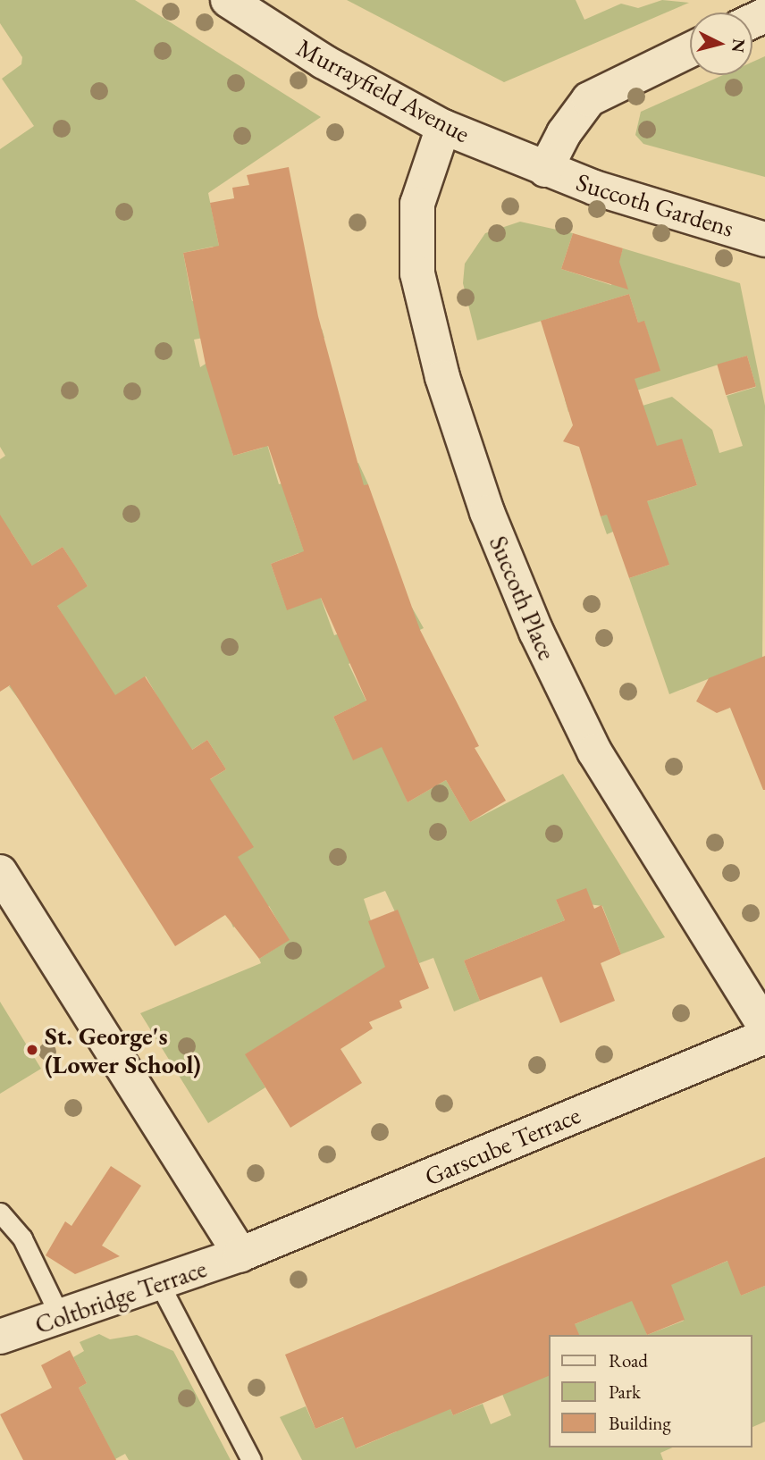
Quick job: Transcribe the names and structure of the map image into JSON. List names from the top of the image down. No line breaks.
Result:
{"streets":{"street":["Murrayfield Avenue","Succoth Gardens","Succoth Place","Garscube Terrace","Coltbridge Terrace"]},"crossings":[["Murrayfield Avenue","Succoth Gardens"],["Murrayfield Avenue","Succoth Place"],["Garscube Terrace","Coltbridge Terrace"]],"places":["St. George's (Lower School)"],"legend":["Road","Park","Building"],"north":"right"}
